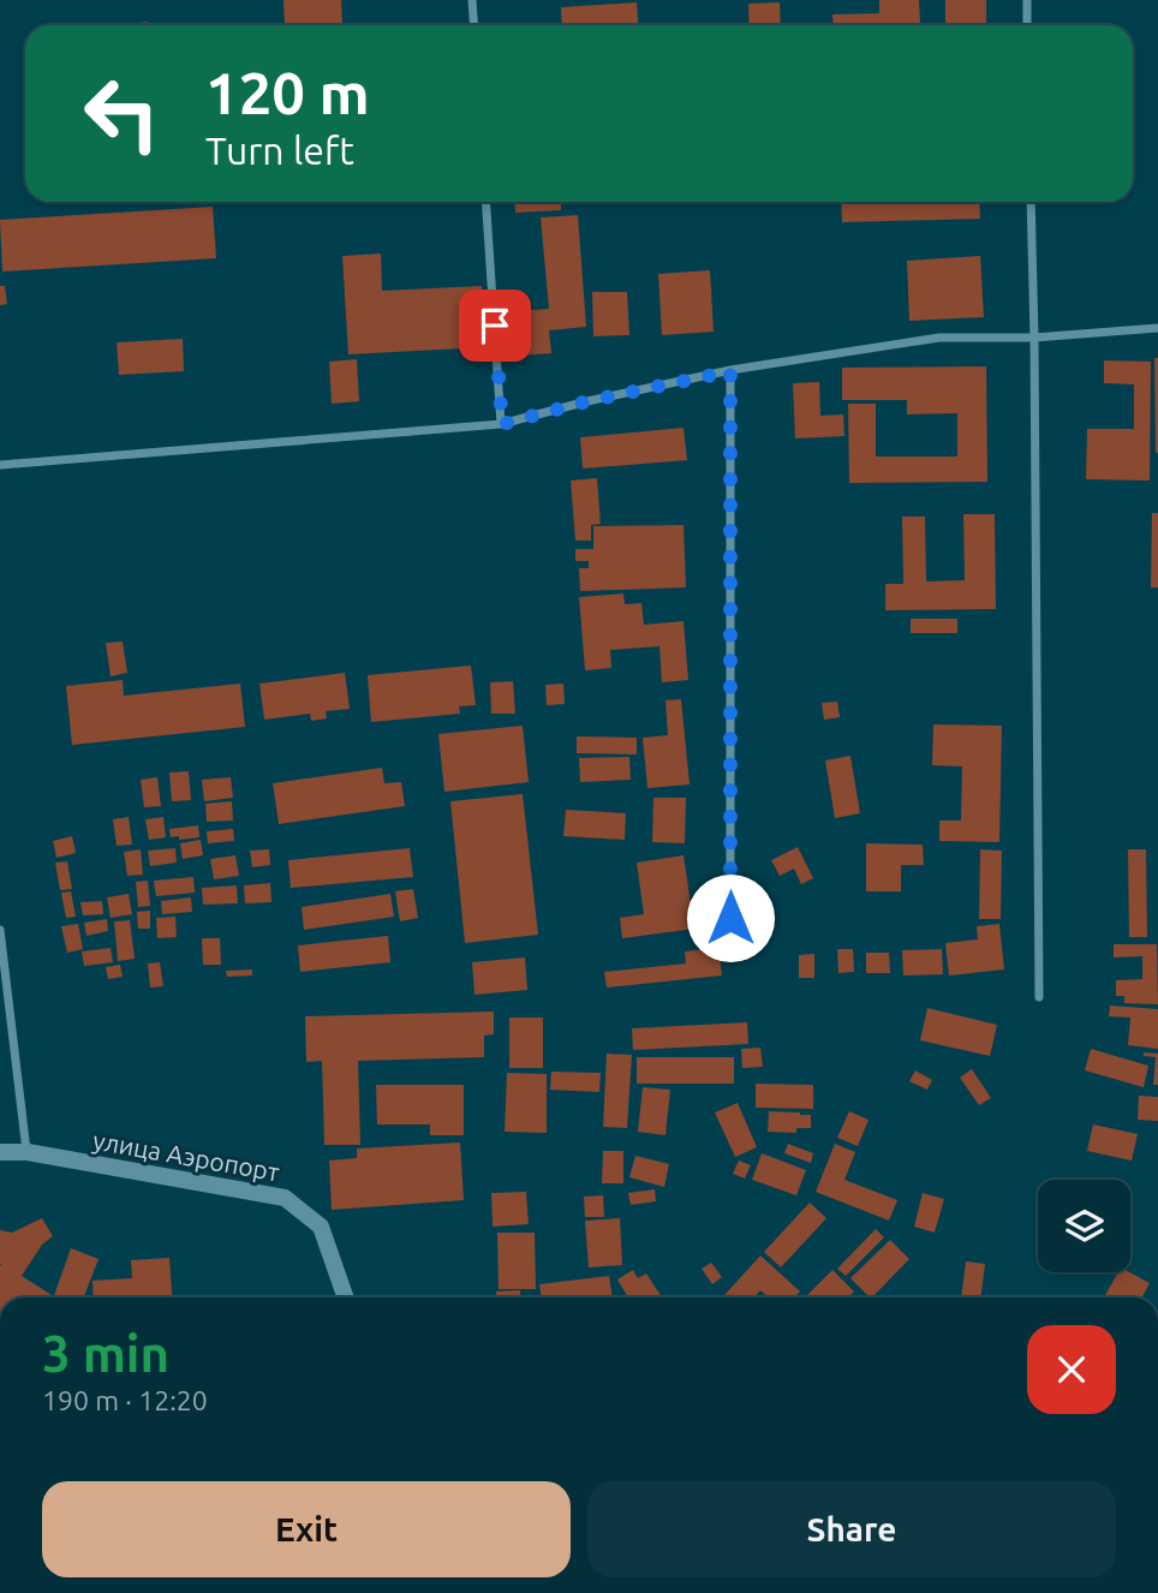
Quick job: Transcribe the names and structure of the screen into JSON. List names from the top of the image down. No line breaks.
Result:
{"streets":{"main road":["улица Аэропорт"]},"page":{"turn":["120 m","Turn left"],"heading":["3 min","190 m · 12:20"],"buttons":["Exit","Share"]}}
